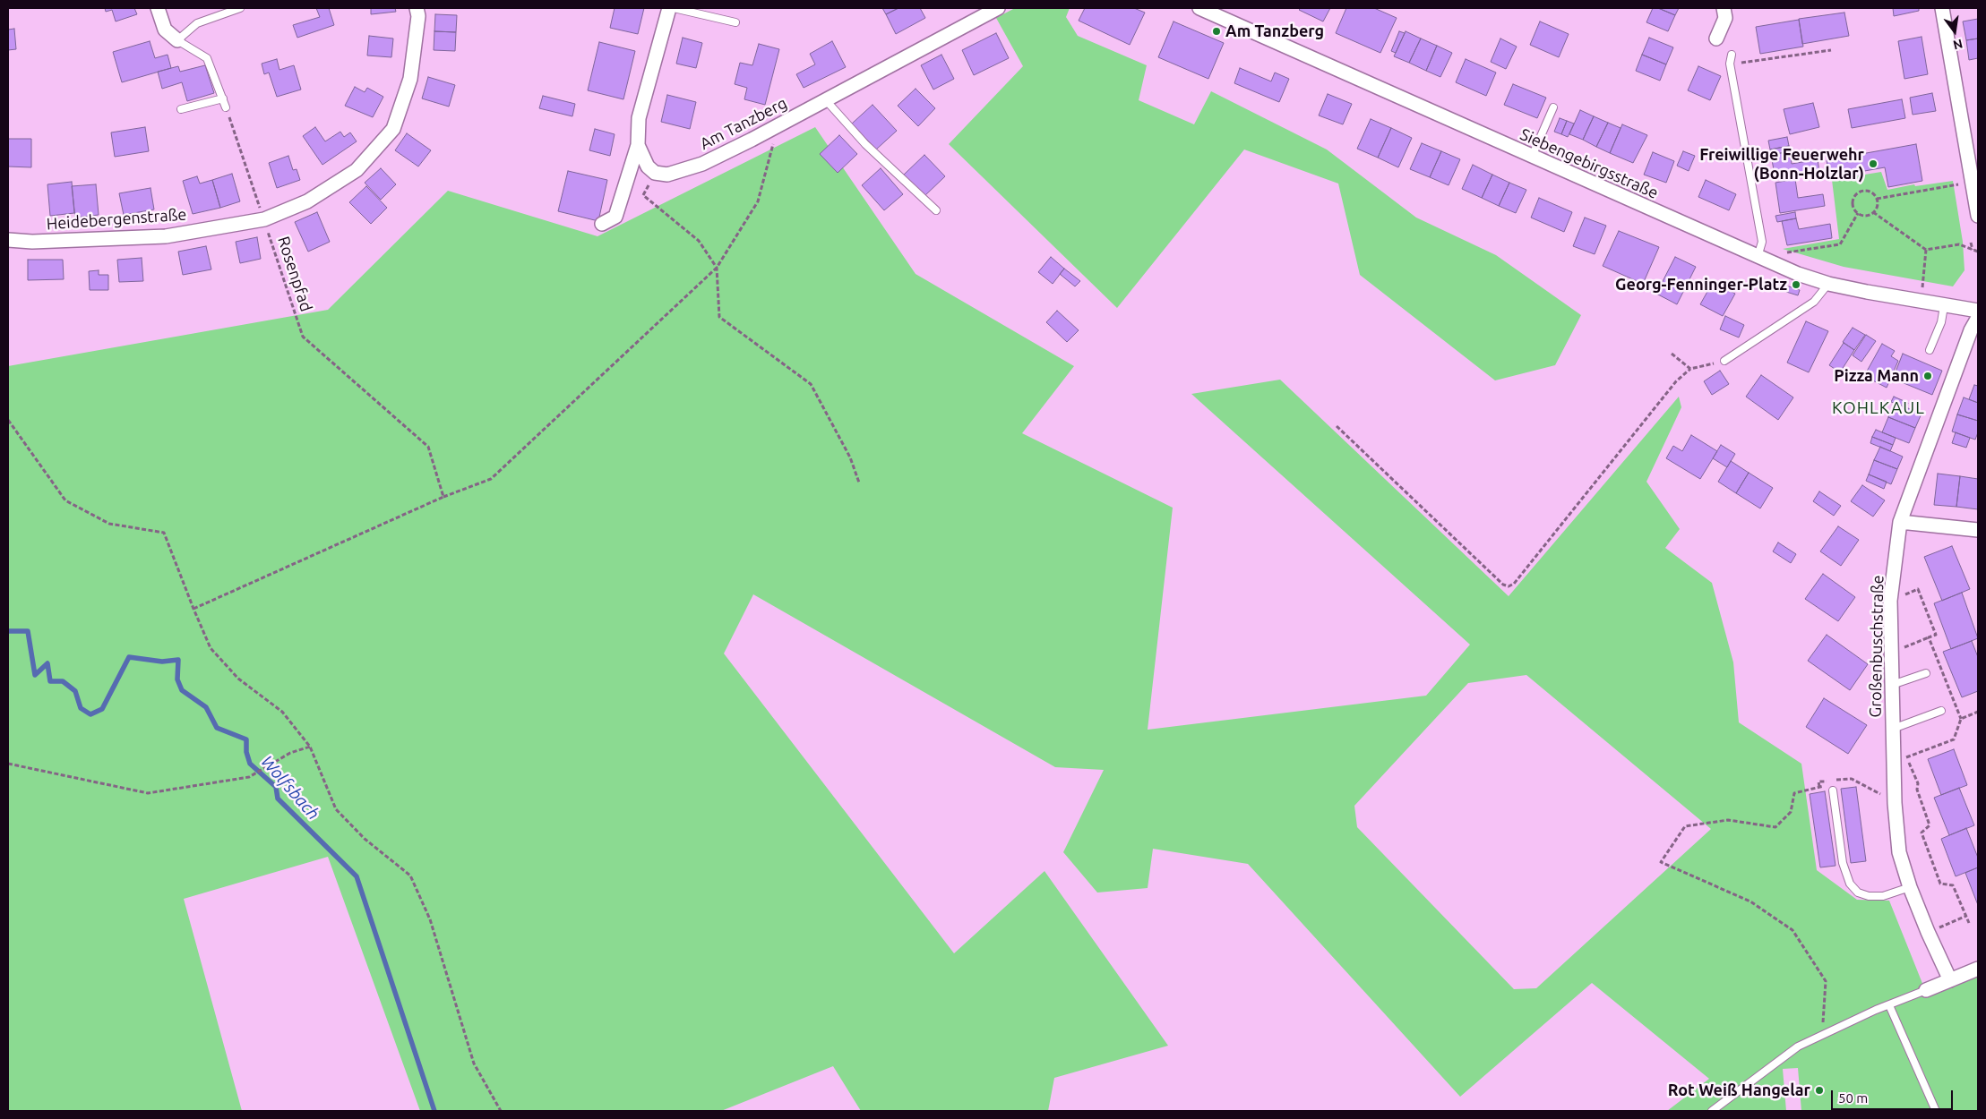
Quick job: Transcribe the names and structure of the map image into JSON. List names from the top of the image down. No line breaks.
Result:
{"streets":{"street":["Am Tanzberg","Siebengebirgsstraße","Heidebergenstraße","Großenbuschstraße"],"path":["Rosenpfad"]},"crossings":[["Heidebergenstraße","Rosenpfad"]],"districts":["KOHLKAUL"],"water":["Wolfsbach"],"places":["Am Tanzberg","Freiwillige Feuerwehr (Bonn-Holzlar)","Georg-Fenninger-Platz","Pizza Mann","Rot Weiß Hangelar"],"scale_bar":"50 m","north":"bottom"}
